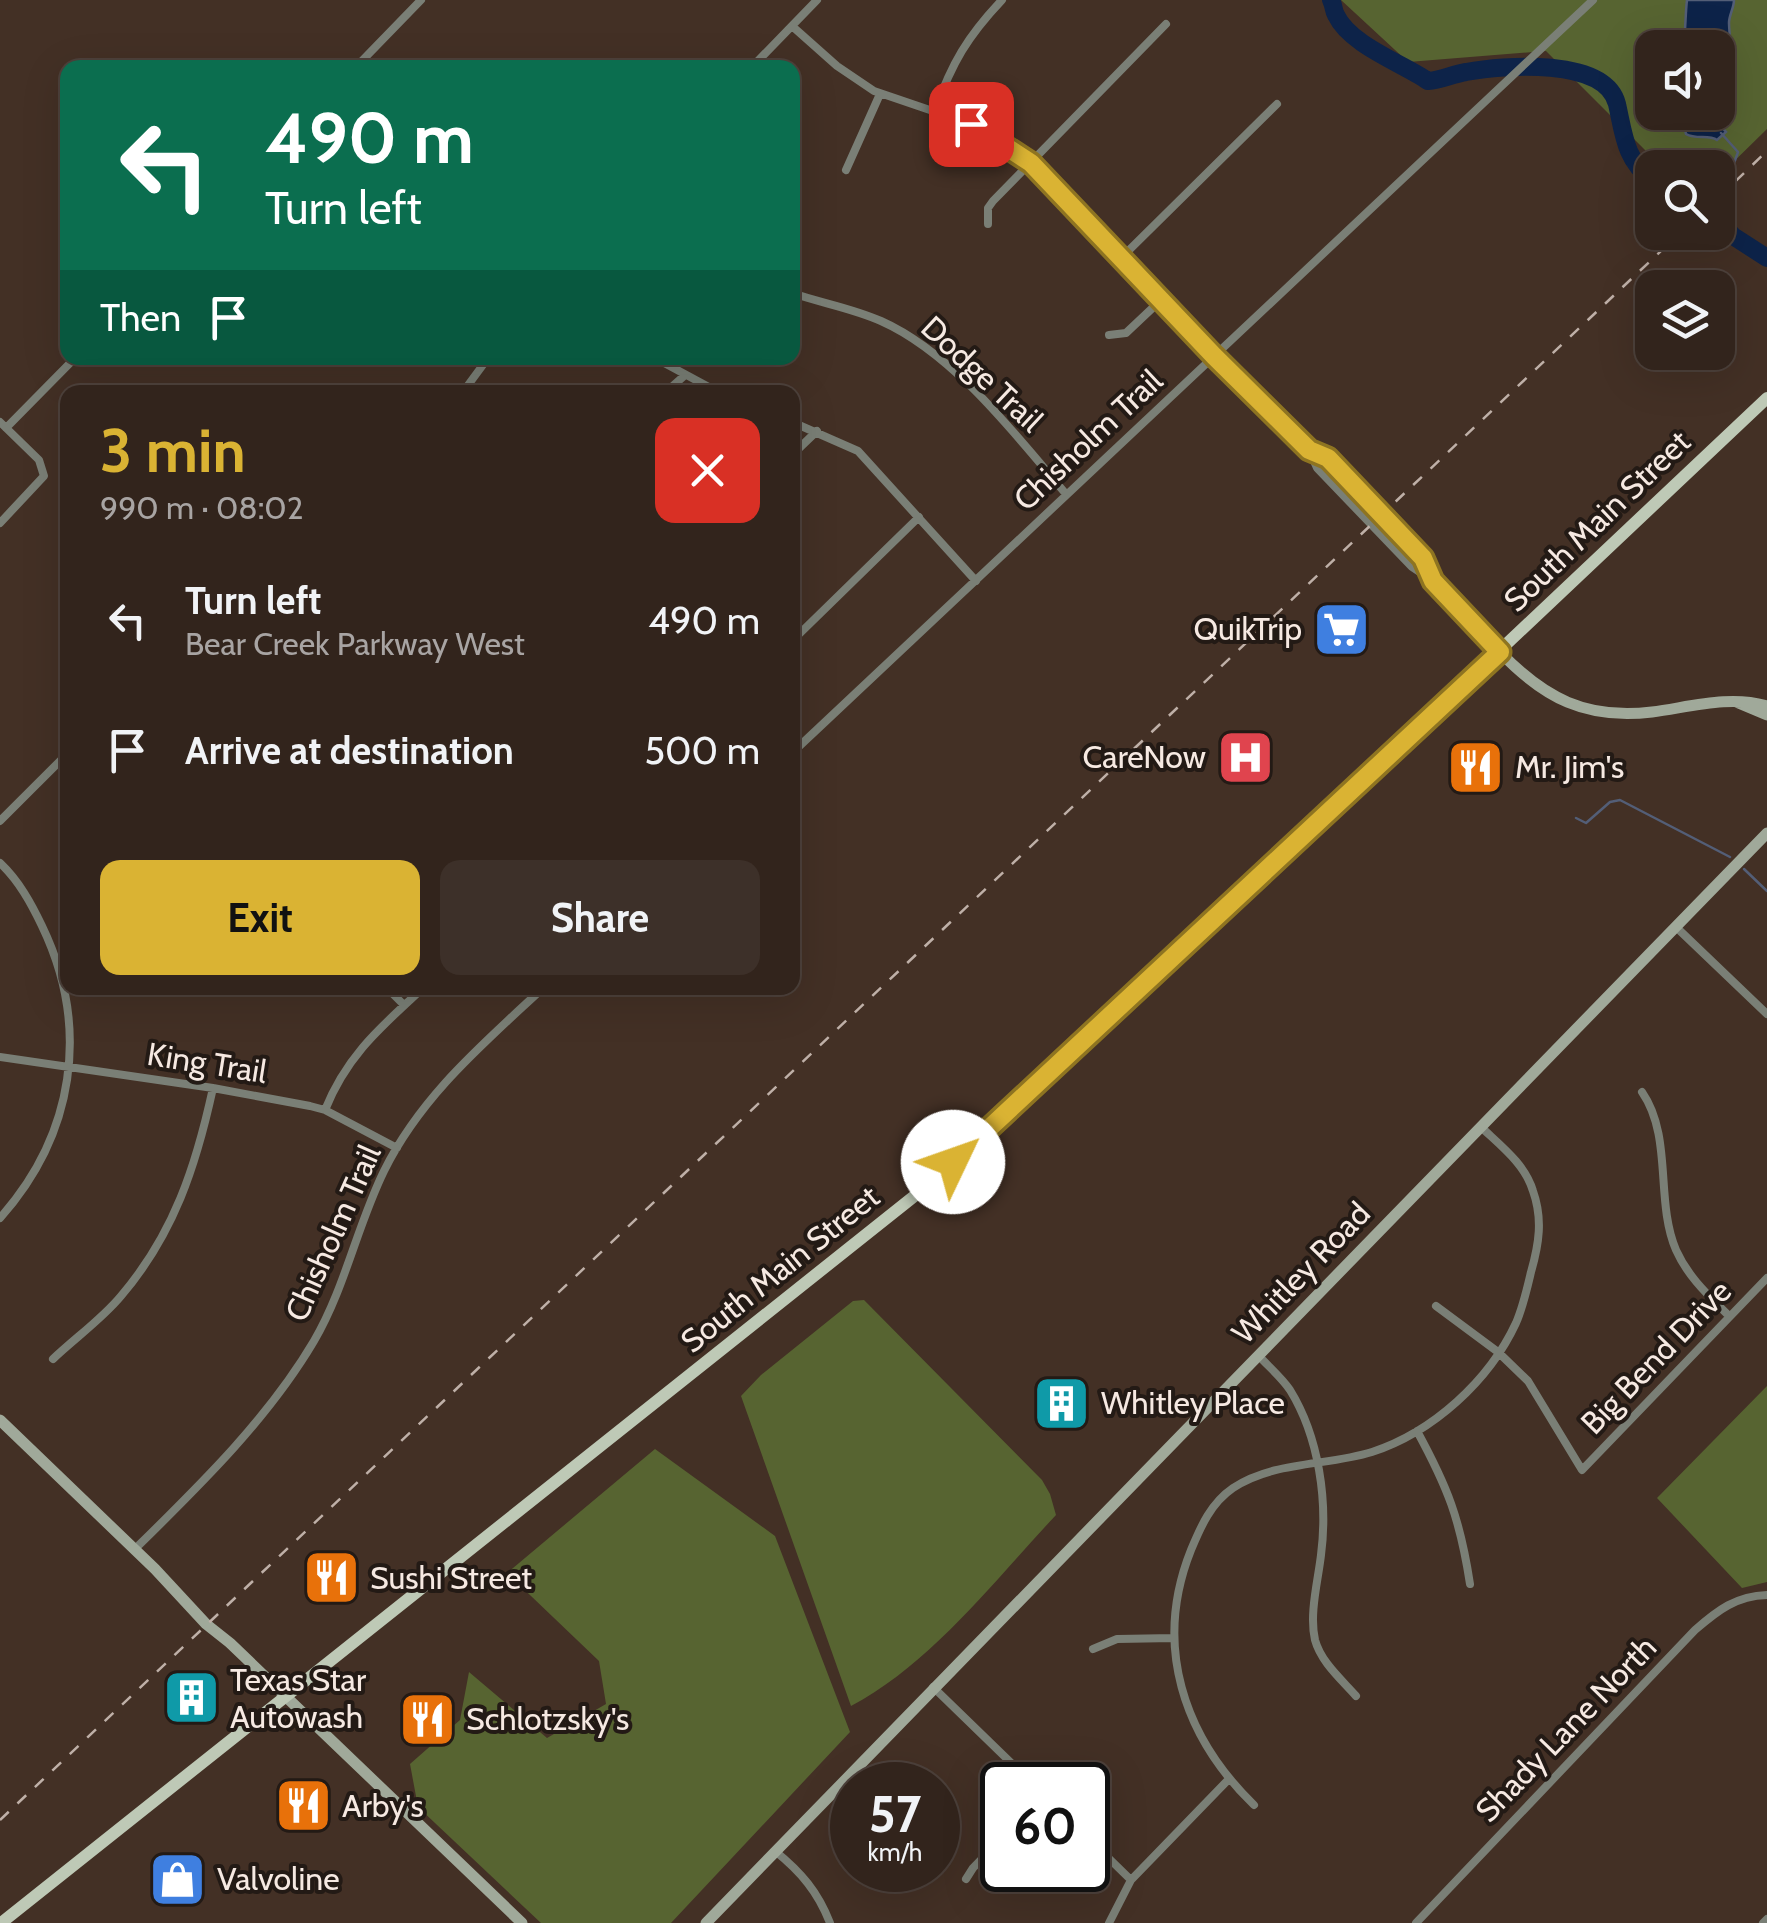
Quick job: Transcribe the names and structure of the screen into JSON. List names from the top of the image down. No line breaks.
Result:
{"streets":{"main road":["South Main Street"],"street":["Dodge Trail","Chisholm Trail","King Trail","Whitley Road","Big Bend Drive","Shady Lane North"]},"crossings":[["Dodge Trail","Chisholm Trail"],["Chisholm Trail","King Trail"]],"places":{"supermarket":["QuikTrip"],"hospital":["CareNow"],"restaurant":["Mr. Jim's","Sushi Street","Schlotzsky's","Arby's"],"building":["Whitley Place","Texas Star Autowash"],"shop":["Valvoline"]},"page":{"turn":["490 m","Turn left"],"then":"Then","heading":["3 min","990 m · 08:02"],"list":[{"name":"Turn left","note":"Bear Creek Parkway West","value":"490 m"},{"name":"Arrive at destination","value":"500 m"}],"buttons":["Exit","Share"],"speed":"57 km/h","limit":"60"}}
